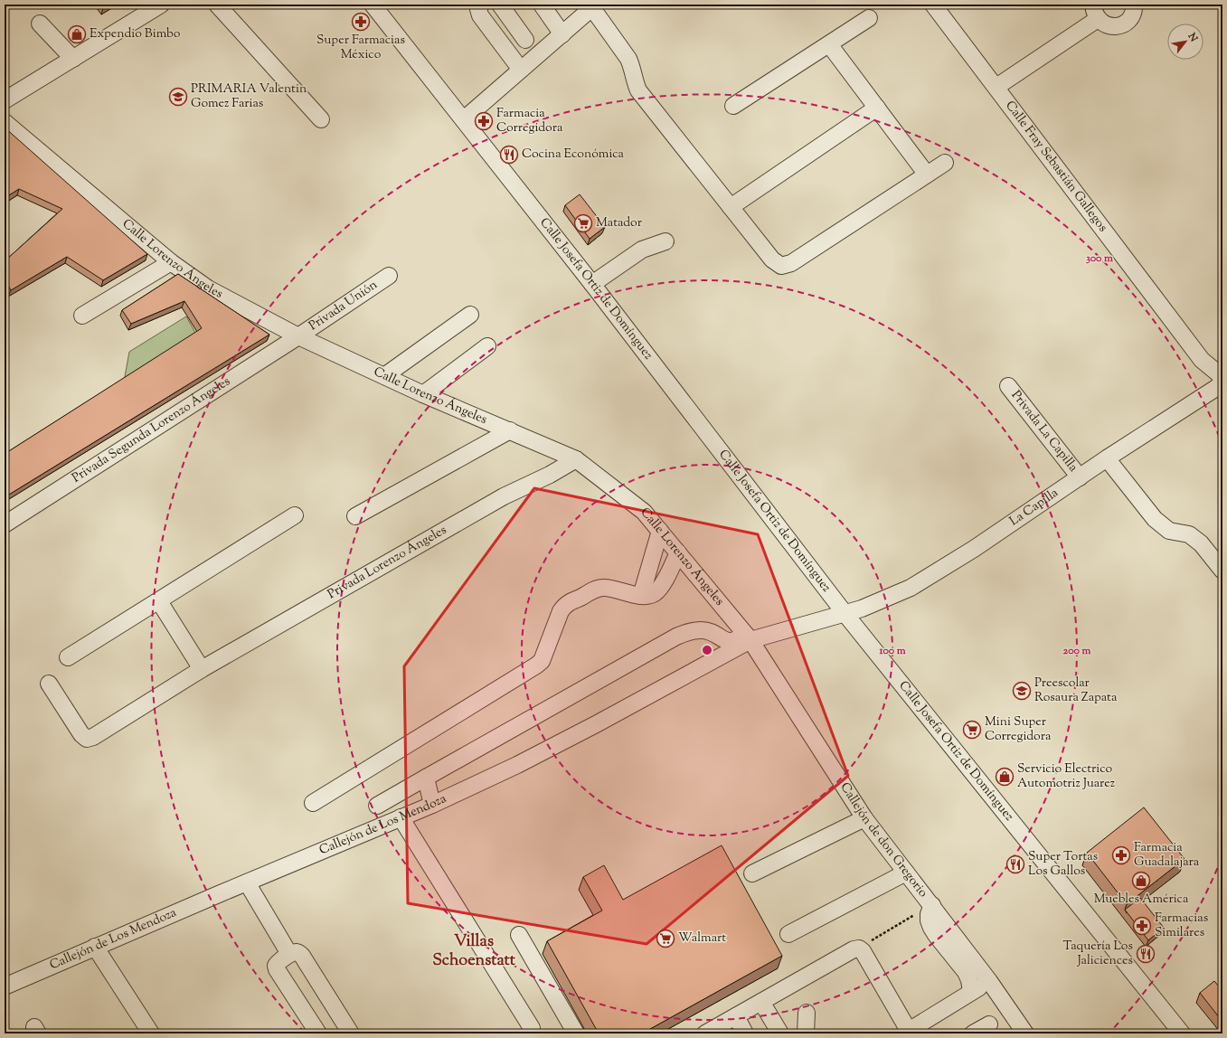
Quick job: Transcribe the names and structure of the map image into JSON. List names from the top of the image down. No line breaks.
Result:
{"streets":{"street":["Calle Fray Sebastián Gallegos","Calle Lorenzo Ángeles","Calle Josefa Ortiz de Domínguez","Privada Unión","Privada Segunda Lorenzo Ángeles","Privada La Capilla","La Capilla","Privada Lorenzo Ángeles","Callejón de Los Mendoza","Callejón de don Gregorio"]},"crossings":[["Calle Fray Sebastián Gallegos","La Capilla"],["Calle Lorenzo Ángeles","Privada Unión"],["Calle Lorenzo Ángeles","Privada Segunda Lorenzo Ángeles"],["Calle Lorenzo Ángeles","Privada Lorenzo Ángeles"],["Calle Lorenzo Ángeles","Callejón de Los Mendoza"],["Calle Lorenzo Ángeles","Callejón de don Gregorio"],["Calle Josefa Ortiz de Domínguez","La Capilla"],["Privada Unión","Privada Segunda Lorenzo Ángeles"],["Privada La Capilla","La Capilla"],["Callejón de Los Mendoza","Callejón de don Gregorio"]],"districts":["Villas Schoenstatt"],"places":{"pharmacy":["Super Farmacias México","Farmacia Corregidora","Farmacia Guadalajara","Farmacias Similares"],"shop":["Expendio Bimbo","Servicio Electrico Automotriz Juarez","Muebles América"],"school or university":["PRIMARIA Valentin Gomez Farias","Preescolar Rosaura Zapata"],"restaurant":["Cocina Económica","Super Tortas Los Gallos","Taquería Los Jaliciences"],"supermarket":["Matador","Mini Super Corregidora","Walmart"]},"north":"top right","rings":["300 m","100 m","200 m"]}
